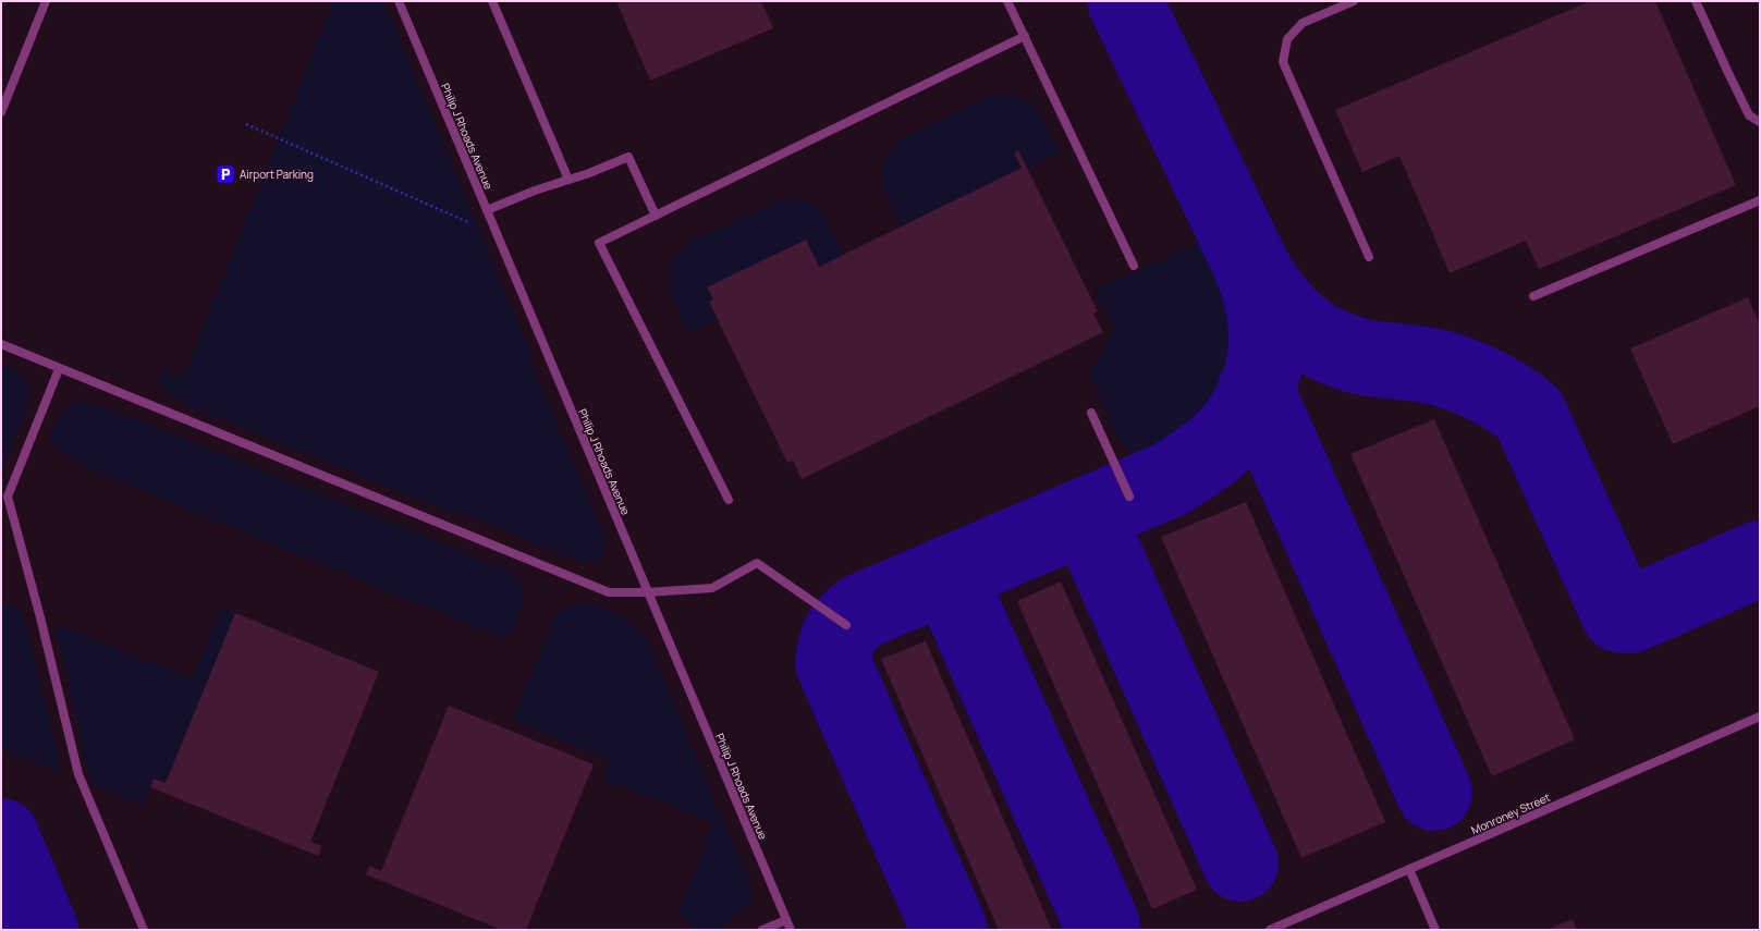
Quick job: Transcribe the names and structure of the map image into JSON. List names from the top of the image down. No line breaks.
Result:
{"streets":{"lane":["Philip J Rhoads Avenue","Monroney Street"]},"places":{"parking":["Airport Parking"]}}
